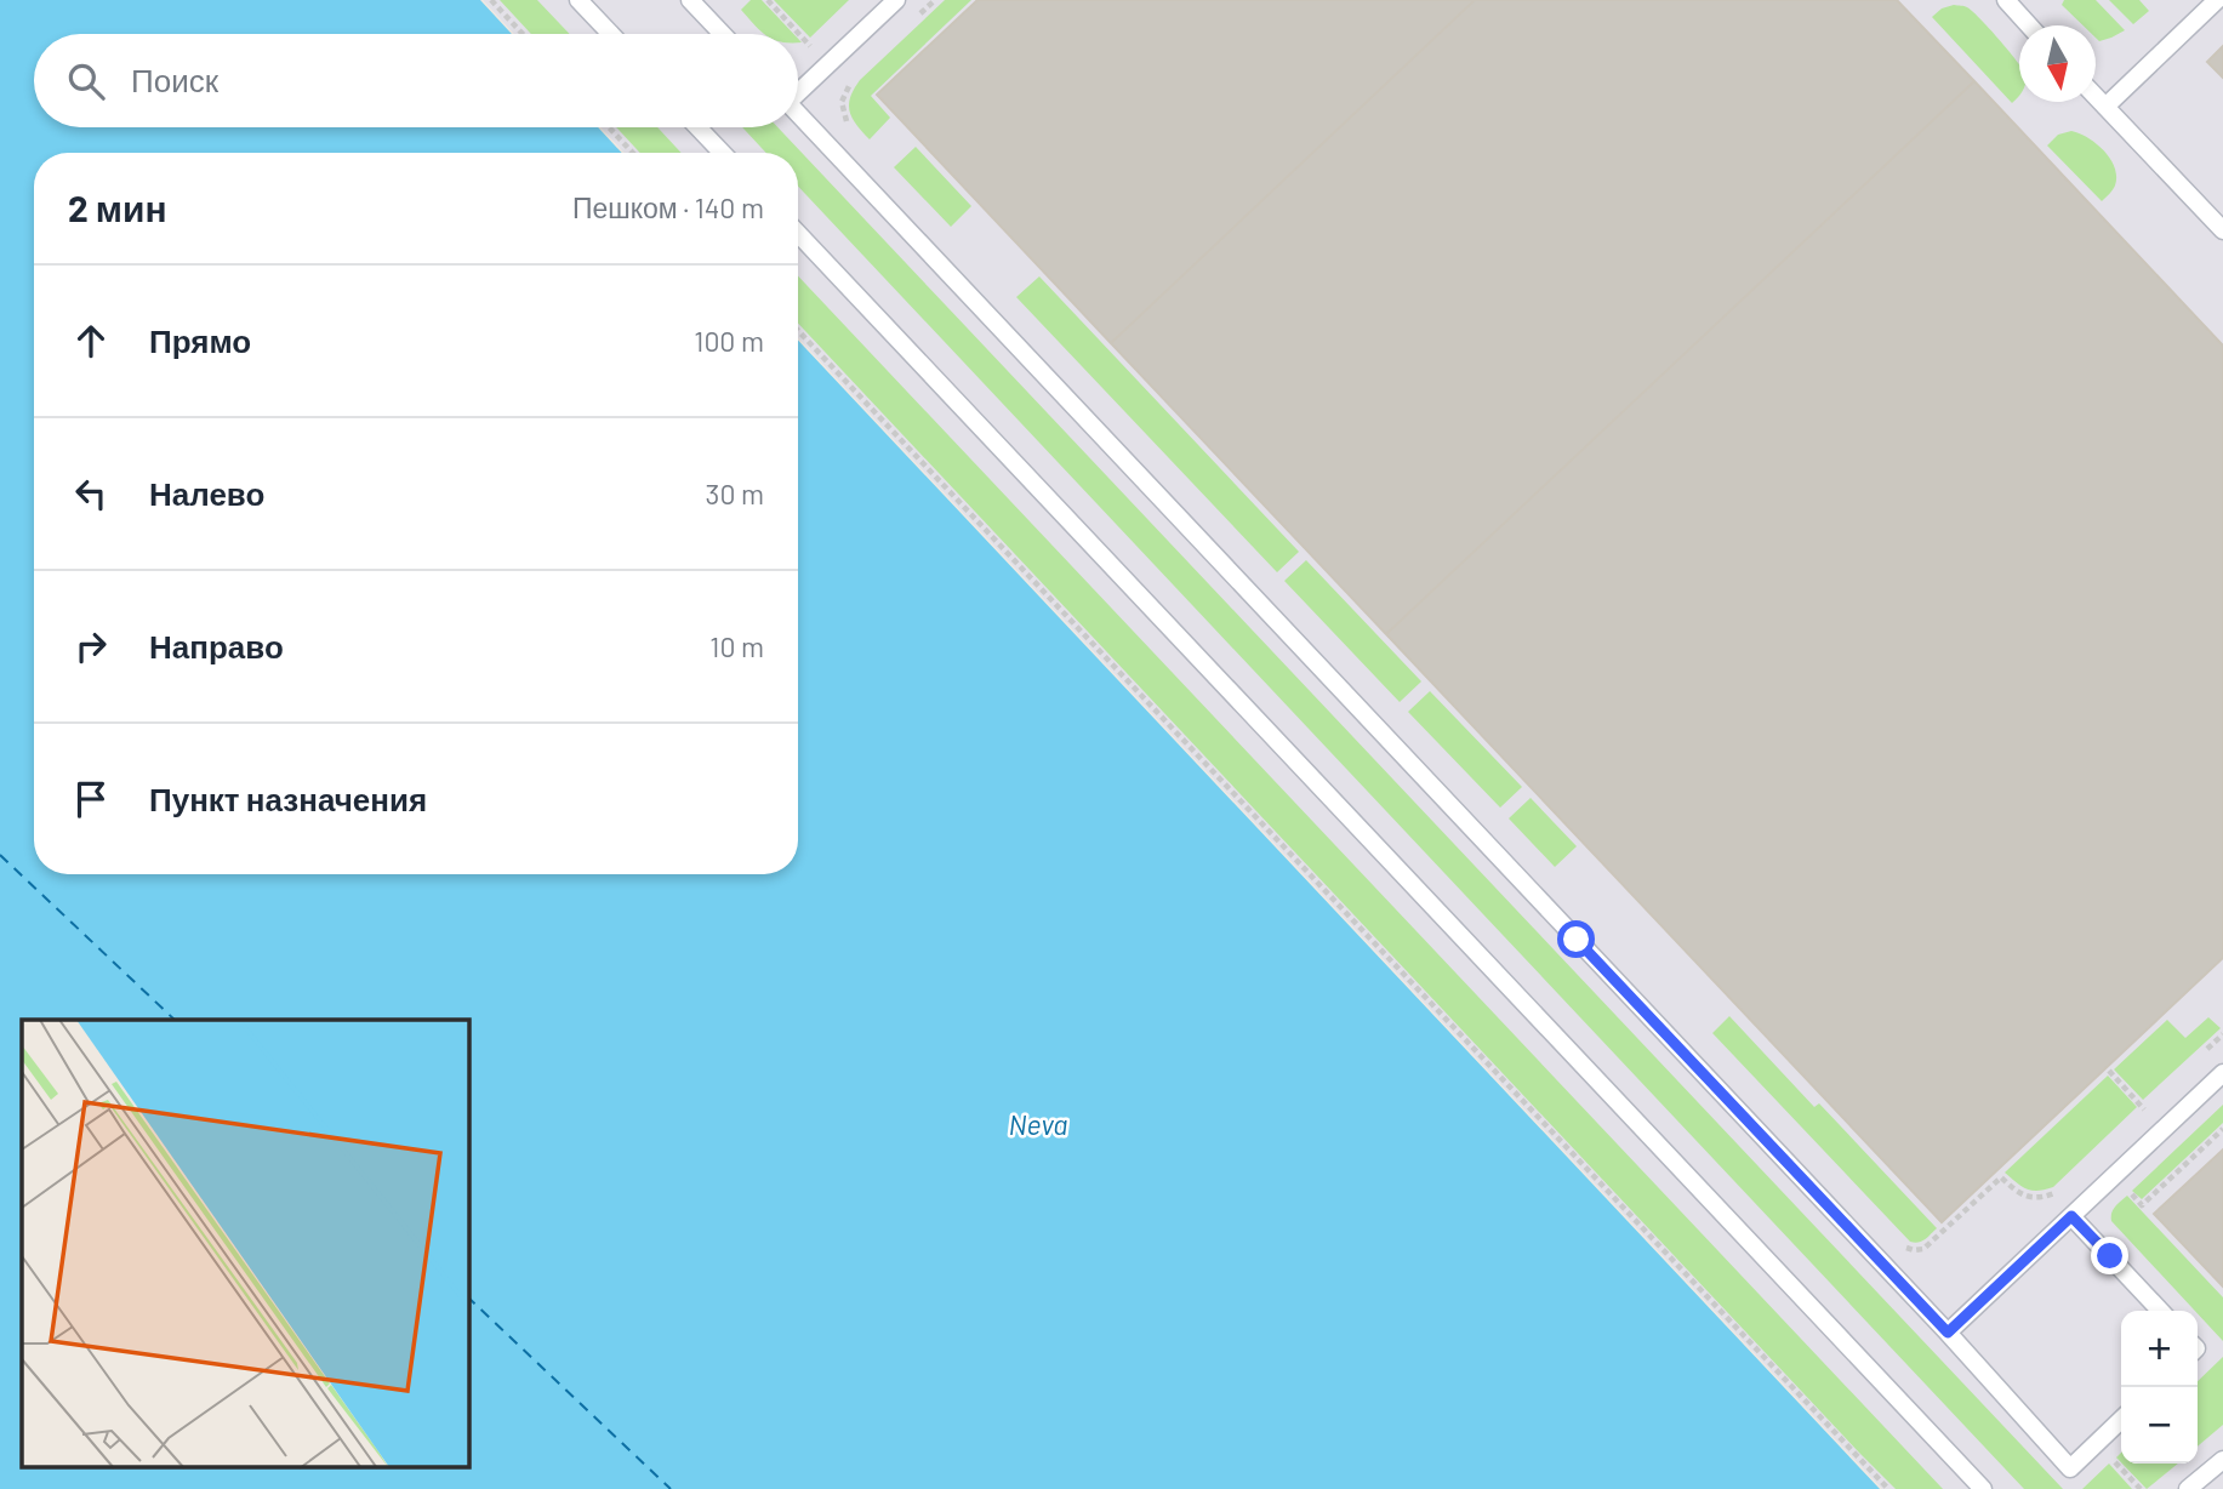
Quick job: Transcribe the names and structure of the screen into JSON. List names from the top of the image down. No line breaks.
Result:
{"water":["Neva"],"north":"bottom","page":{"search":"Поиск","heading":["2 мин","Пешком · 140 m"],"list":[["Прямо","100 m"],["Налево","30 m"],["Направо","10 m"],"Пункт назначения"],"map_buttons":["+","−"]}}
